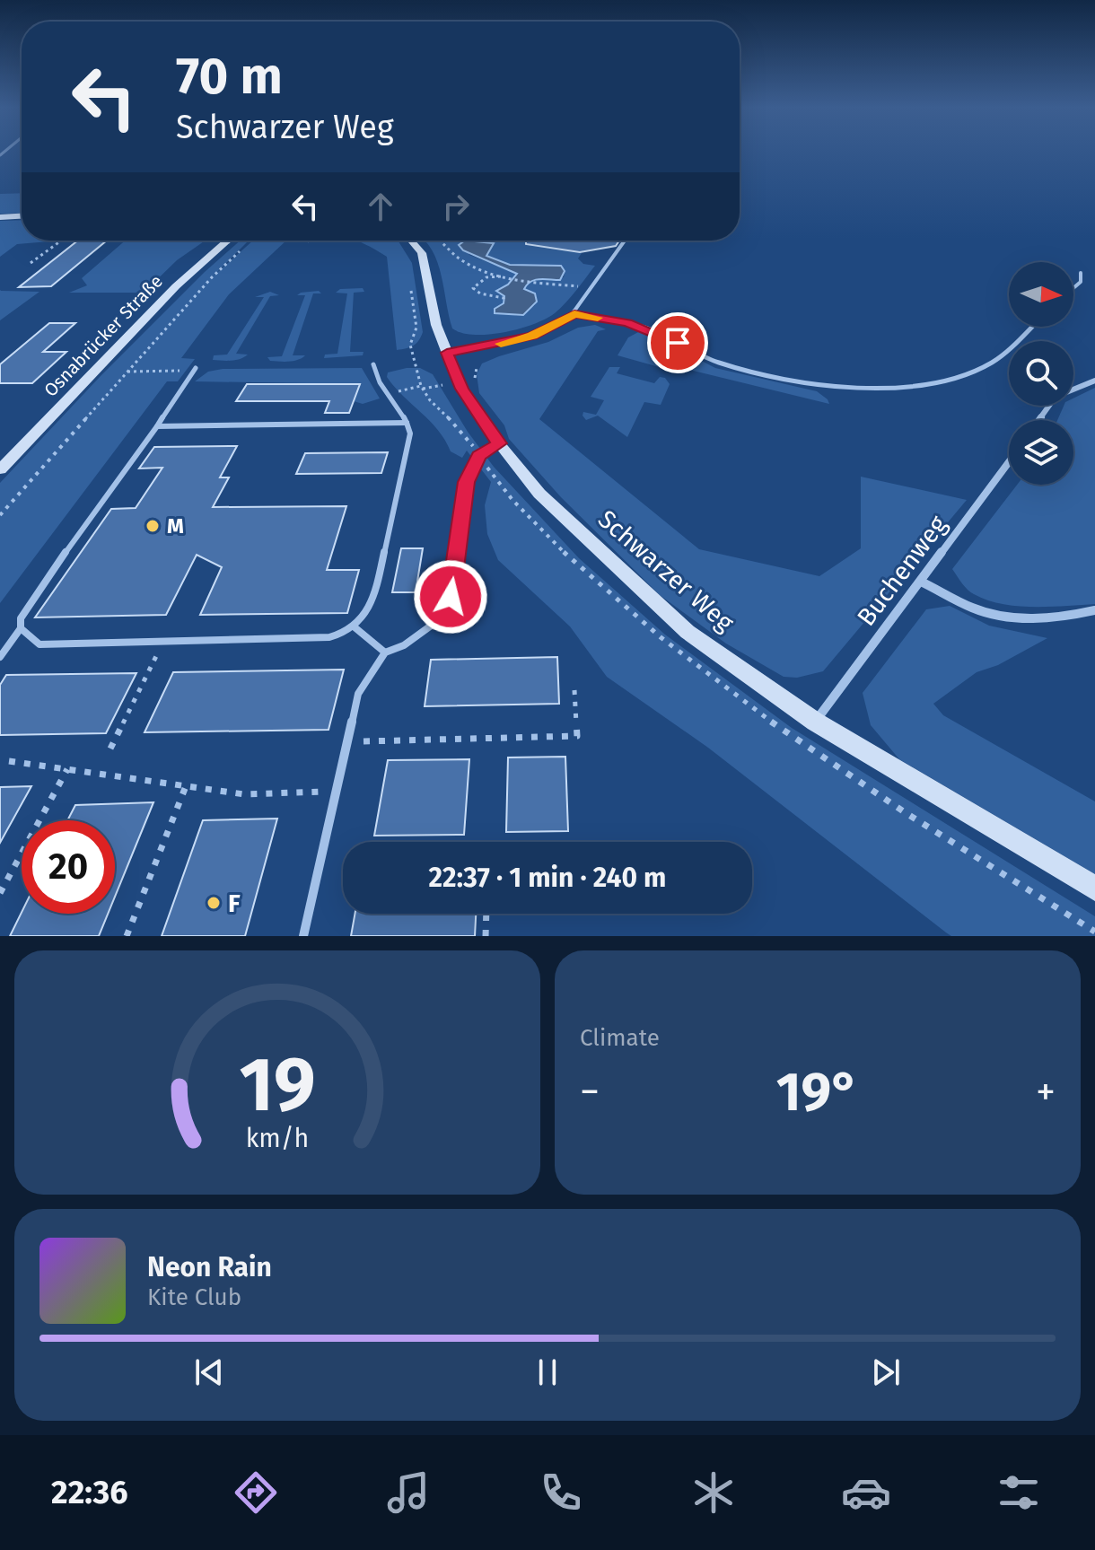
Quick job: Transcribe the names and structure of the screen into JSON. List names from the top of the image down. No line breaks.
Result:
{"streets":{"street":["Osnabrücker Straße","Schwarzer Weg","Buchenweg"]},"crossings":[["Schwarzer Weg","Buchenweg"]],"places":["M","F"],"north":"right","page":{"turn":["70 m","Schwarzer Weg"],"limit":"20","trip":"22:37 · 1 min · 240 m","tile":"Climate","heat":["−","19°","+"],"song":["Neon Rain","Kite Club"],"tabs":"22:36","gauge":["19","km/h"]}}
